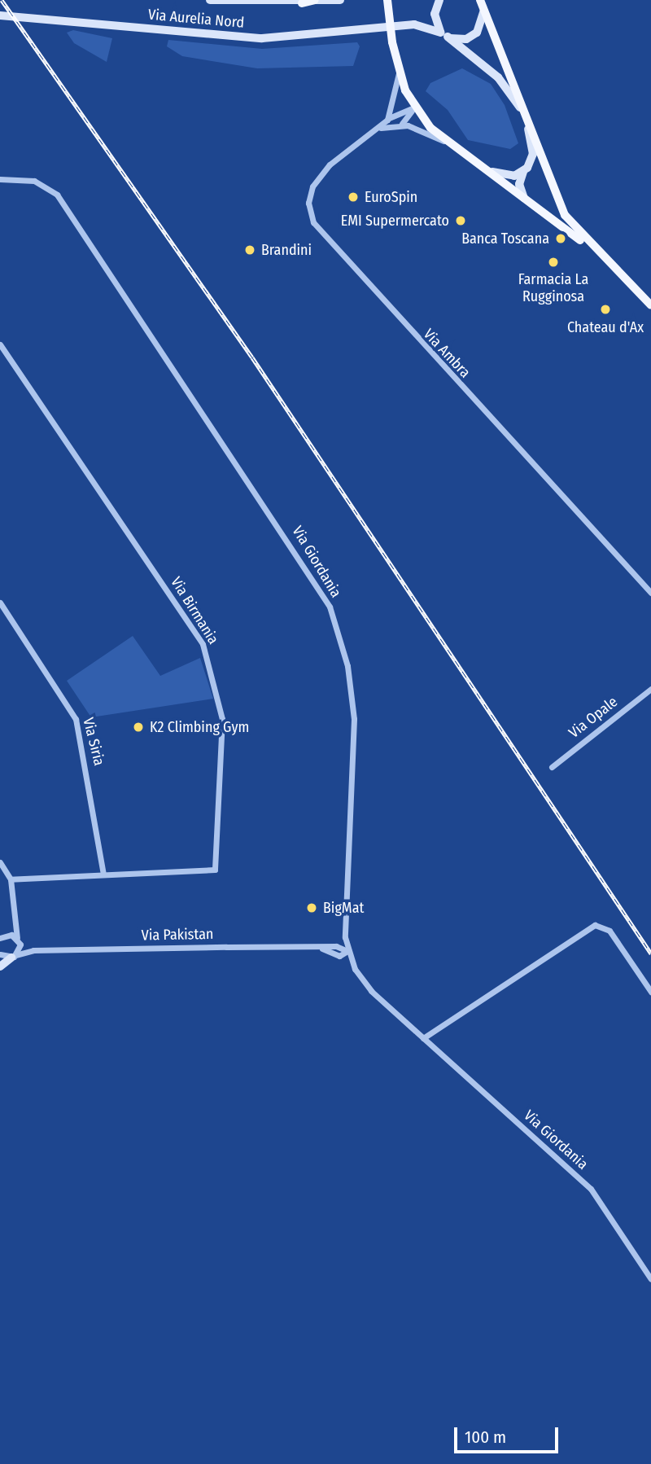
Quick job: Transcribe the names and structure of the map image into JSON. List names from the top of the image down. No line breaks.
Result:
{"streets":{"main road":["Via Aurelia Nord"],"street":["Via Ambra","Via Giordania","Via Birmania","Via Opale","Via Siria","Via Pakistan"]},"crossings":[["Via Giordania","Via Pakistan"],["Via Birmania","Via Siria"]],"places":["EuroSpin","EMI Supermercato","Banca Toscana","Brandini","Farmacia La Rugginosa","Chateau d'Ax","K2 Climbing Gym","BigMat"],"scale_bar":"100 m"}
